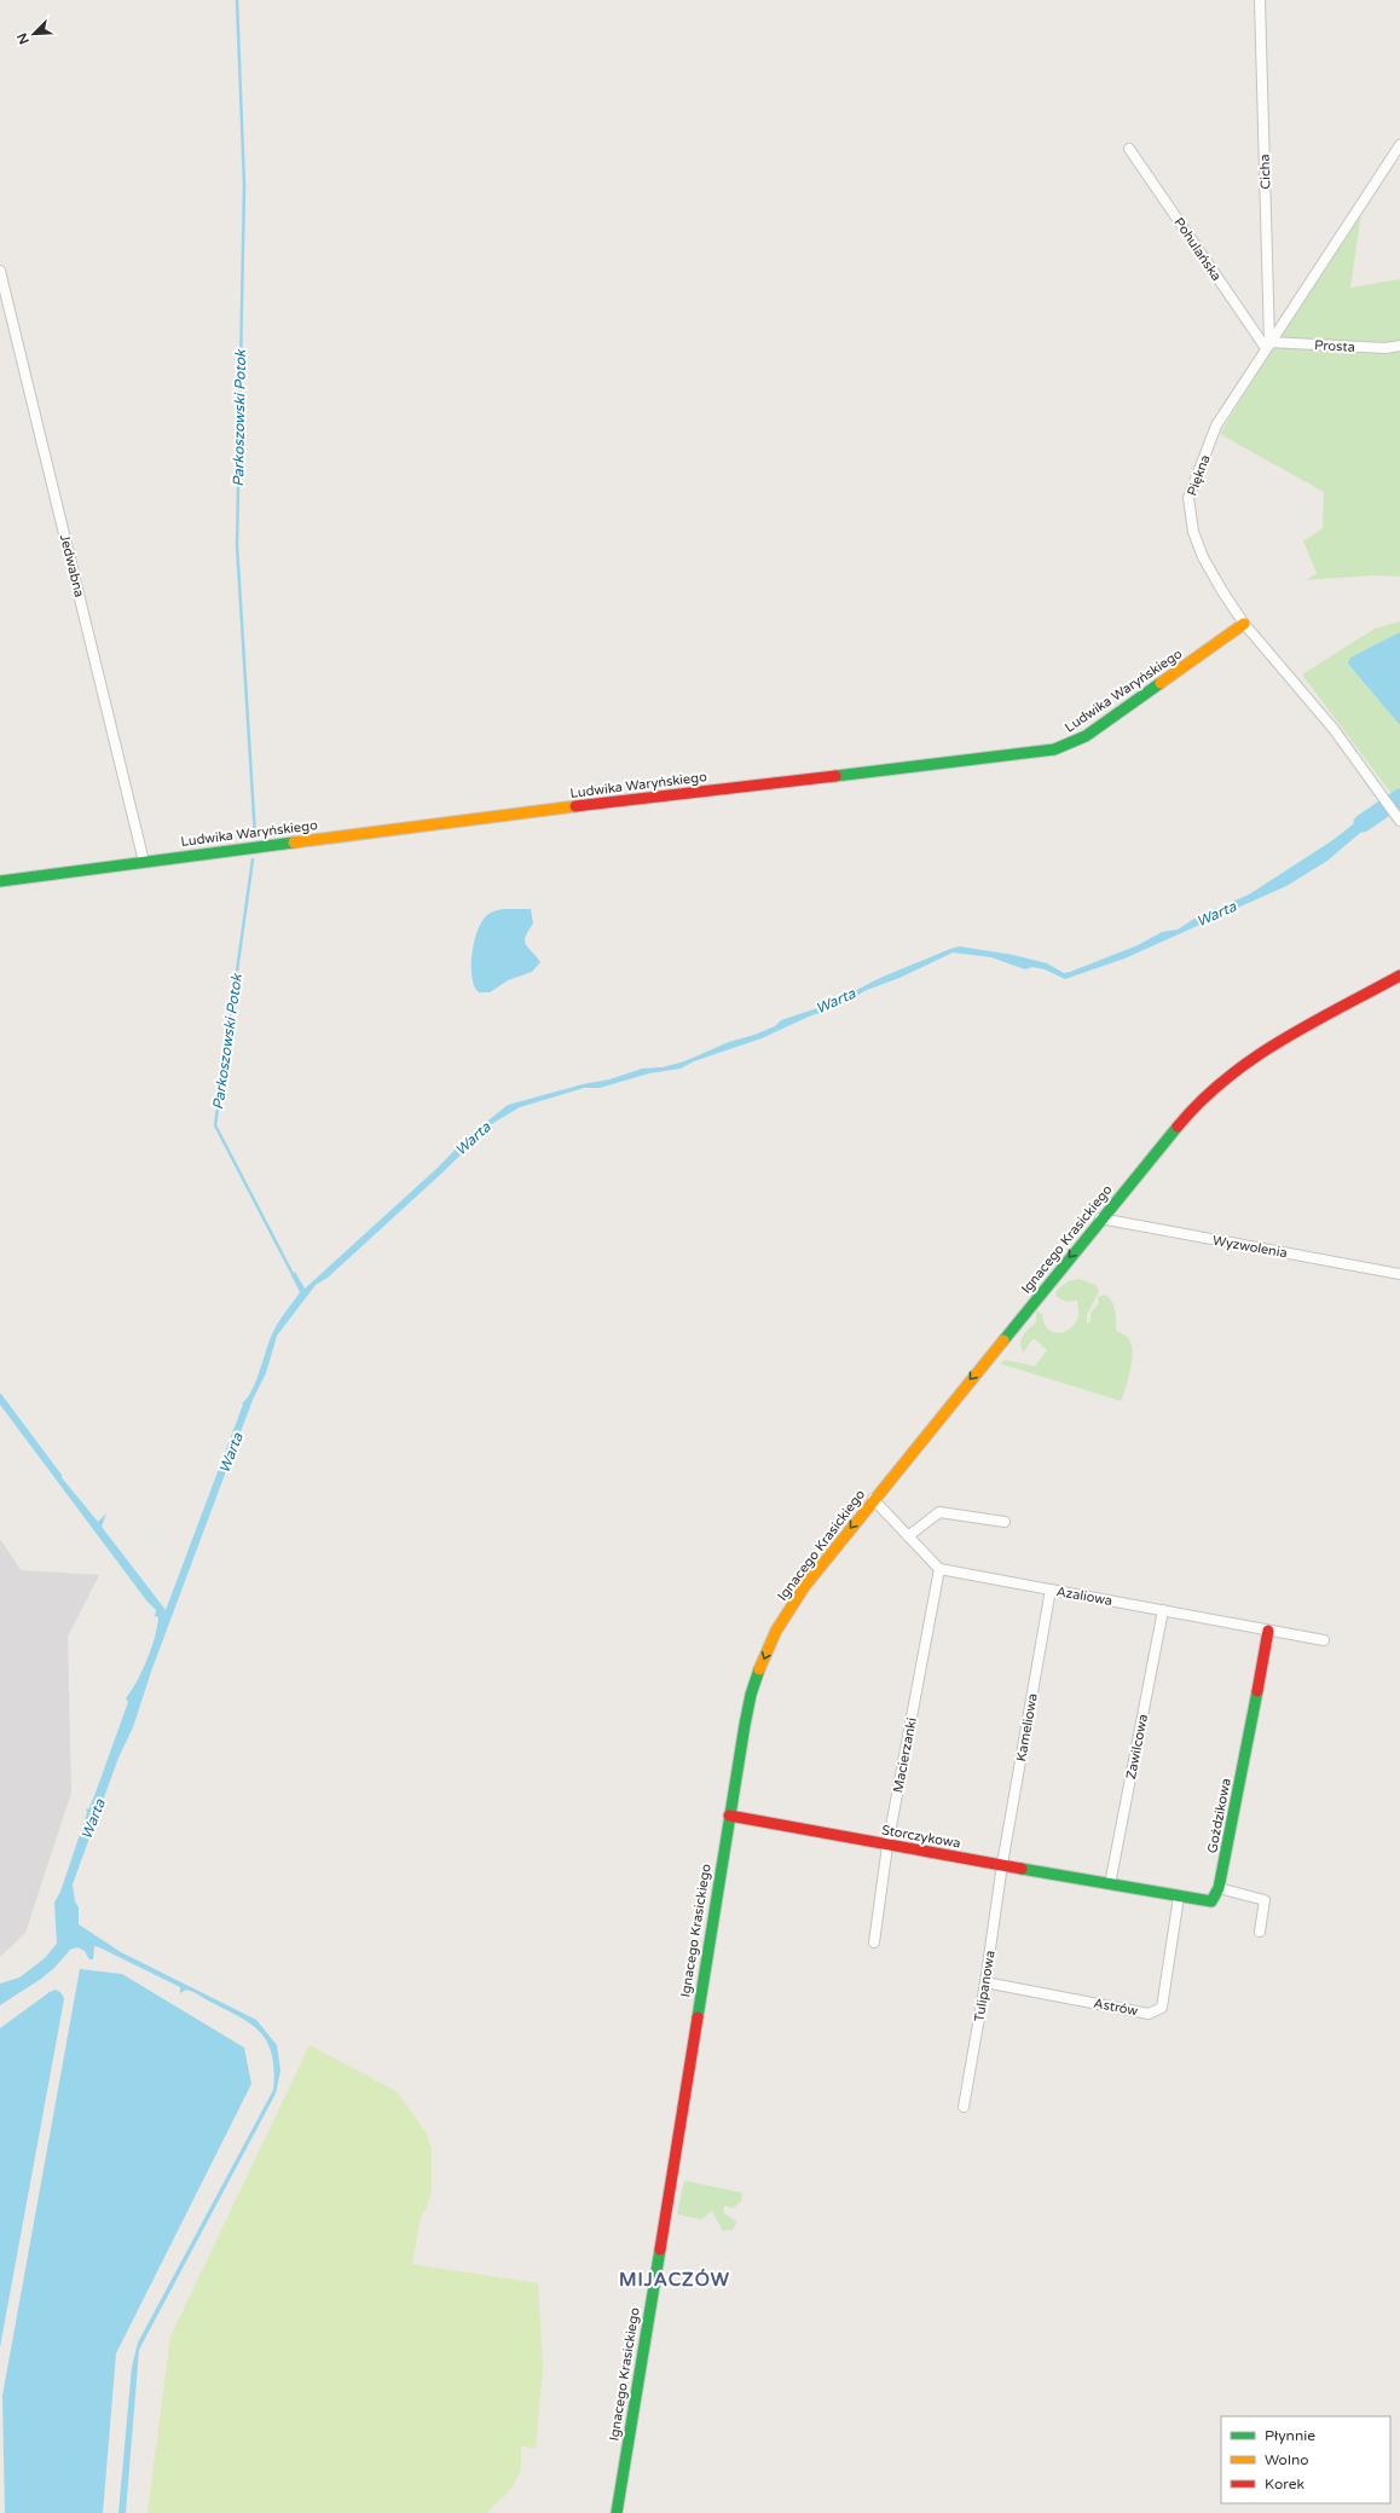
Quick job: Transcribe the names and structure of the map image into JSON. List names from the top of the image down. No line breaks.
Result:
{"streets":{"street":["Cicha","Pohulańska","Prosta","Piękna","Jedwabna","Ludwika Waryńskiego","Ignacego Krasickiego","Wyzwolenia","Azaliowa","Kameliowa","Zawilcowa","Macierzanki","Goździkowa","Storczykowa","Tulipanowa","Astrów"]},"crossings":[["Cicha","Pohulańska"],["Cicha","Prosta"],["Cicha","Piękna"],["Pohulańska","Prosta"],["Pohulańska","Piękna"],["Prosta","Piękna"],["Piękna","Ludwika Waryńskiego"],["Jedwabna","Ludwika Waryńskiego"],["Ignacego Krasickiego","Wyzwolenia"],["Ignacego Krasickiego","Storczykowa"],["Azaliowa","Kameliowa"],["Azaliowa","Zawilcowa"],["Azaliowa","Macierzanki"],["Azaliowa","Goździkowa"],["Kameliowa","Storczykowa"],["Kameliowa","Tulipanowa"],["Zawilcowa","Storczykowa"],["Macierzanki","Storczykowa"],["Storczykowa","Tulipanowa"],["Tulipanowa","Astrów"]],"one_way":["Ignacego Krasickiego"],"districts":["MIJACZÓW"],"water":["Parkoszowski Potok","Warta"],"legend":["Płynnie","Wolno","Korek"],"north":"bottom left"}
